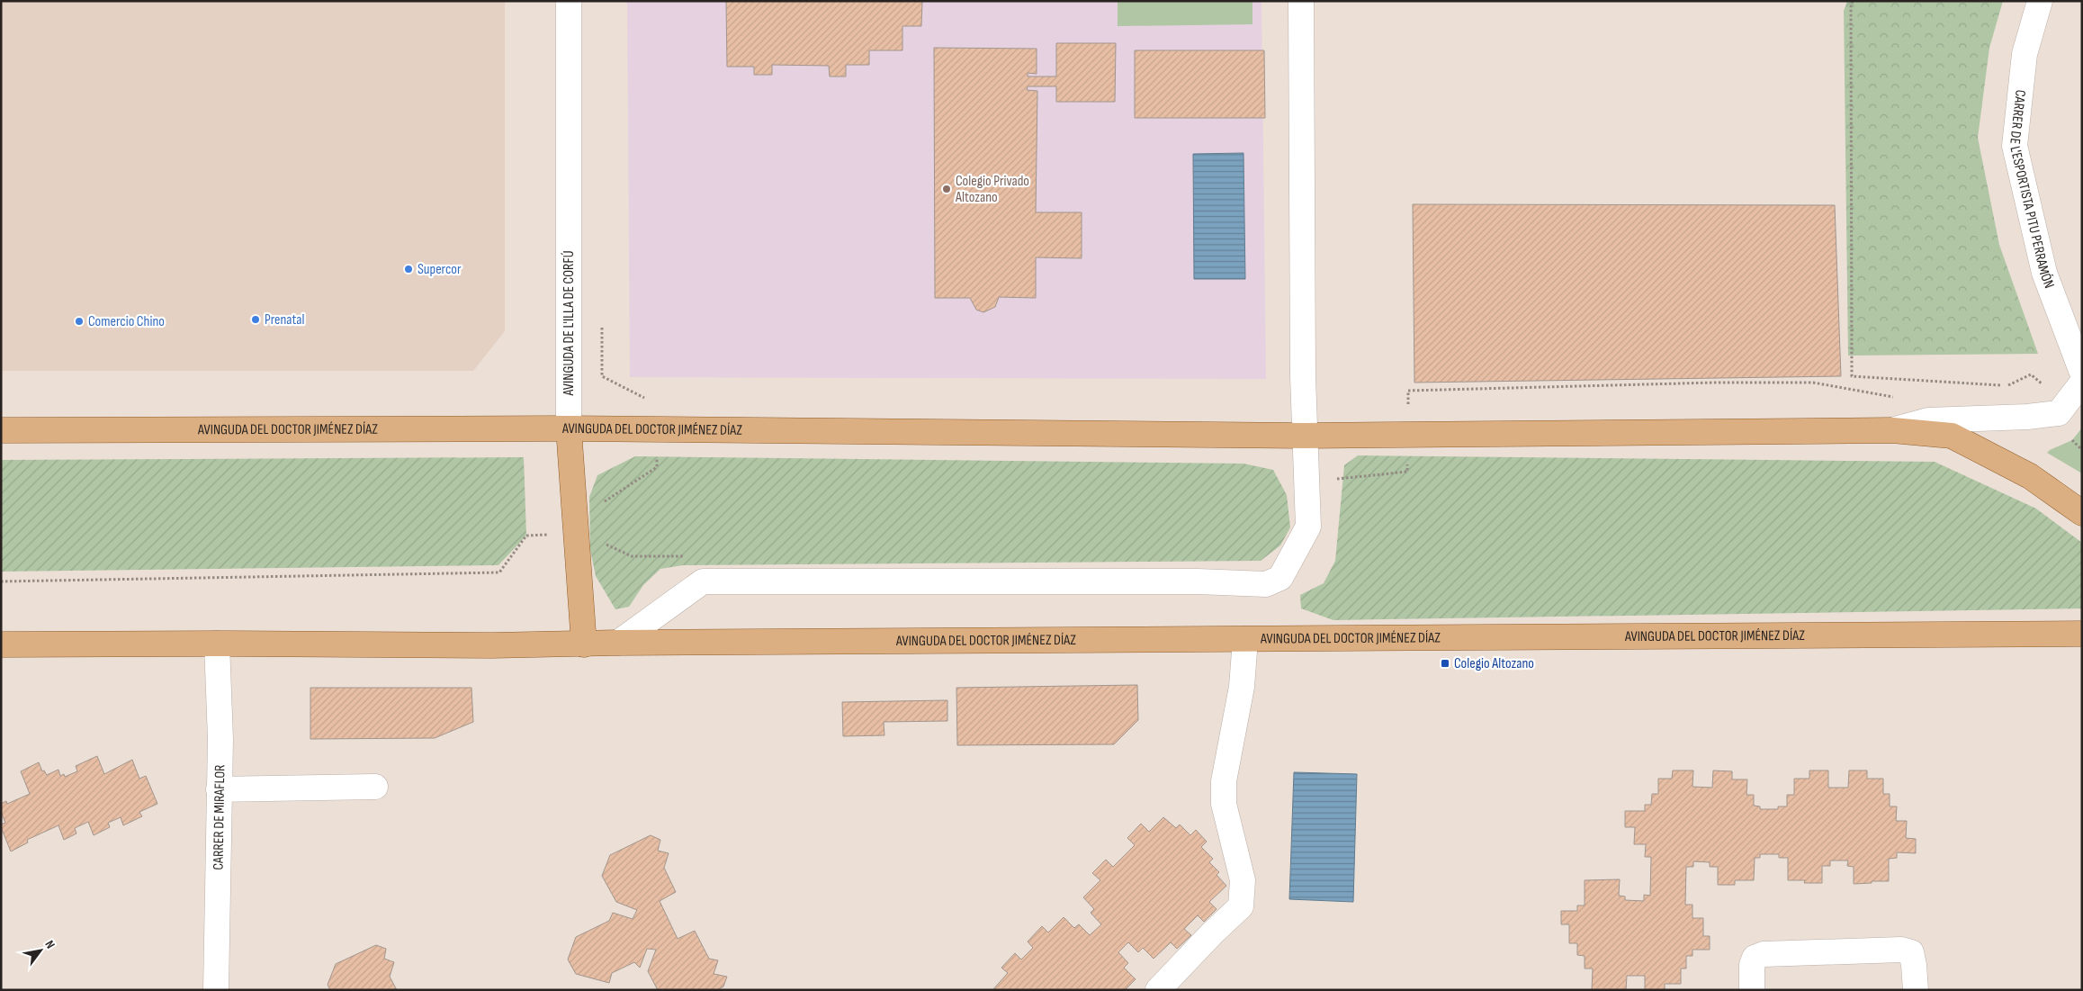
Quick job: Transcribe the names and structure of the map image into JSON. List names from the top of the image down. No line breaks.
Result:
{"streets":{"main road":["AVINGUDA DE L'ILLA DE CORFÚ","AVINGUDA DEL DOCTOR JIMÉNEZ DÍAZ"],"street":["CARRER DE L'ESPORTISTA PITU PERRAMÓN","CARRER DE MIRAFLOR"]},"crossings":[["AVINGUDA DE L'ILLA DE CORFÚ","AVINGUDA DEL DOCTOR JIMÉNEZ DÍAZ"],["AVINGUDA DEL DOCTOR JIMÉNEZ DÍAZ","CARRER DE MIRAFLOR"]],"places":{"other":["Colegio Privado Altozano","Supercor","Prenatal","Comercio Chino"],"transit":["Colegio Altozano"]},"north":"top right"}
